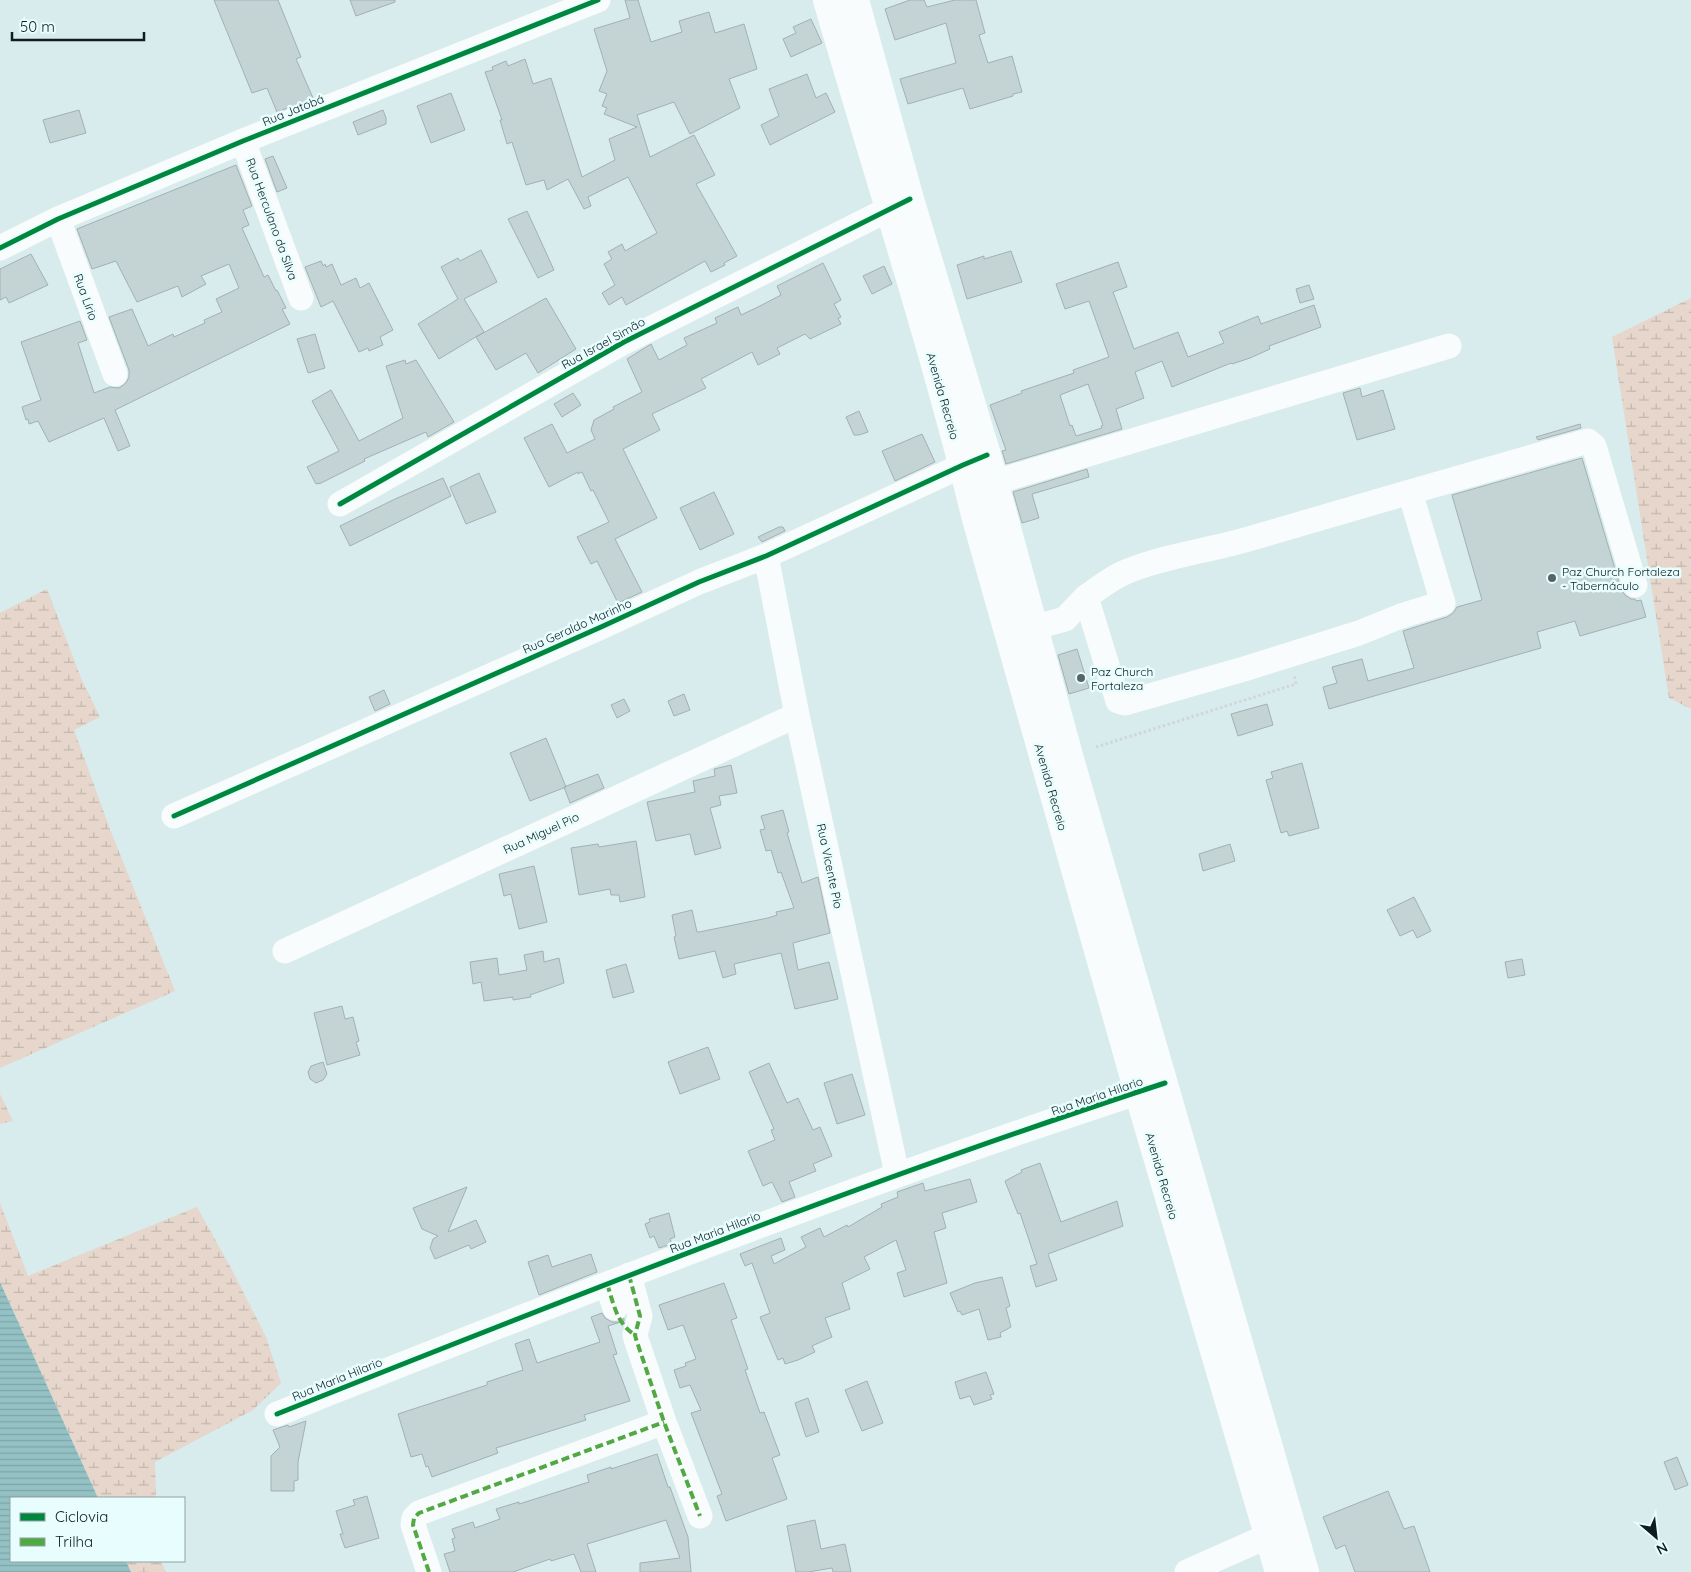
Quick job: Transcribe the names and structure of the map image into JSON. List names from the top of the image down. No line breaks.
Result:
{"streets":{"main road":["Avenida Recreio"],"street":["Rua Jatobá","Rua Herculano da Silva","Rua Lírio","Rua Israel Simão","Rua Geraldo Marinho","Rua Miguel Pio","Rua Vicente Pio","Rua Maria Hilario"]},"crossings":[["Rua Jatobá","Rua Herculano da Silva"],["Rua Jatobá","Rua Lírio"],["Rua Israel Simão","Avenida Recreio"],["Avenida Recreio","Rua Geraldo Marinho"],["Avenida Recreio","Rua Maria Hilario"],["Rua Geraldo Marinho","Rua Vicente Pio"],["Rua Miguel Pio","Rua Vicente Pio"],["Rua Vicente Pio","Rua Maria Hilario"]],"places":["Paz Church Fortaleza - Tabernáculo","Paz Church Fortaleza"],"legend":["Ciclovia","Trilha"],"scale_bar":"50 m","north":"bottom right"}
